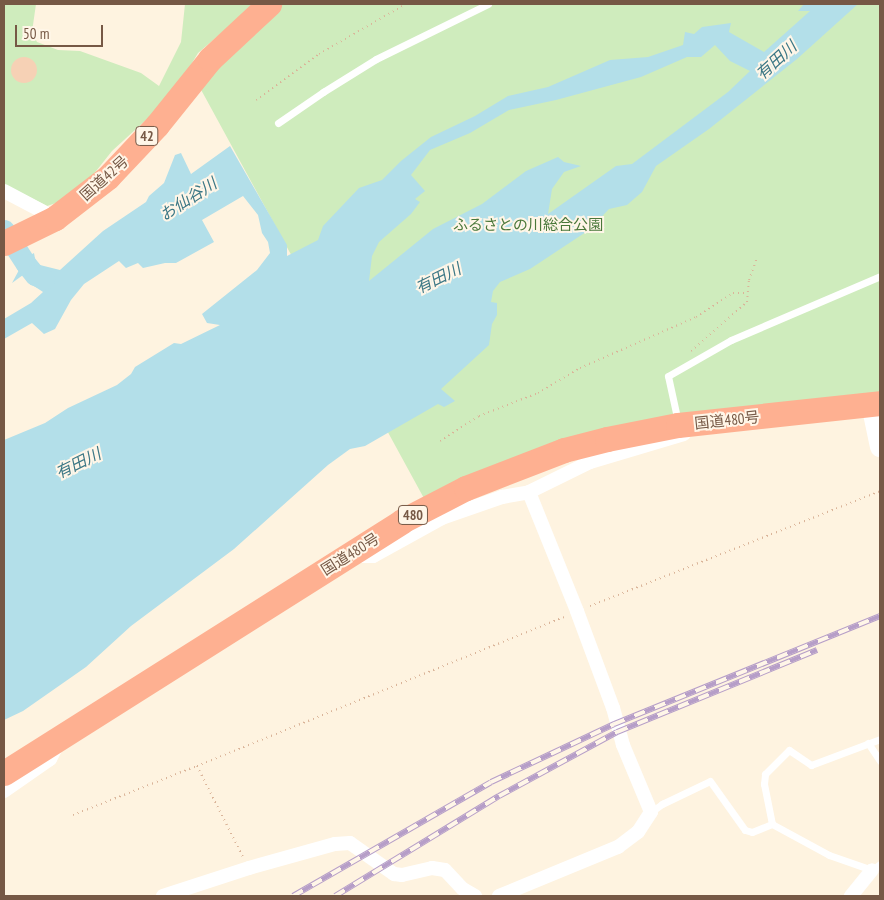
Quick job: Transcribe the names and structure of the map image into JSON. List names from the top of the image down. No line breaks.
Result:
{"streets":{"highway":["42","国道42号","国道480号","480"]},"water":["有田川","お仙谷川"],"parks":["ふるさとの川総合公園"],"scale_bar":"50 m"}
